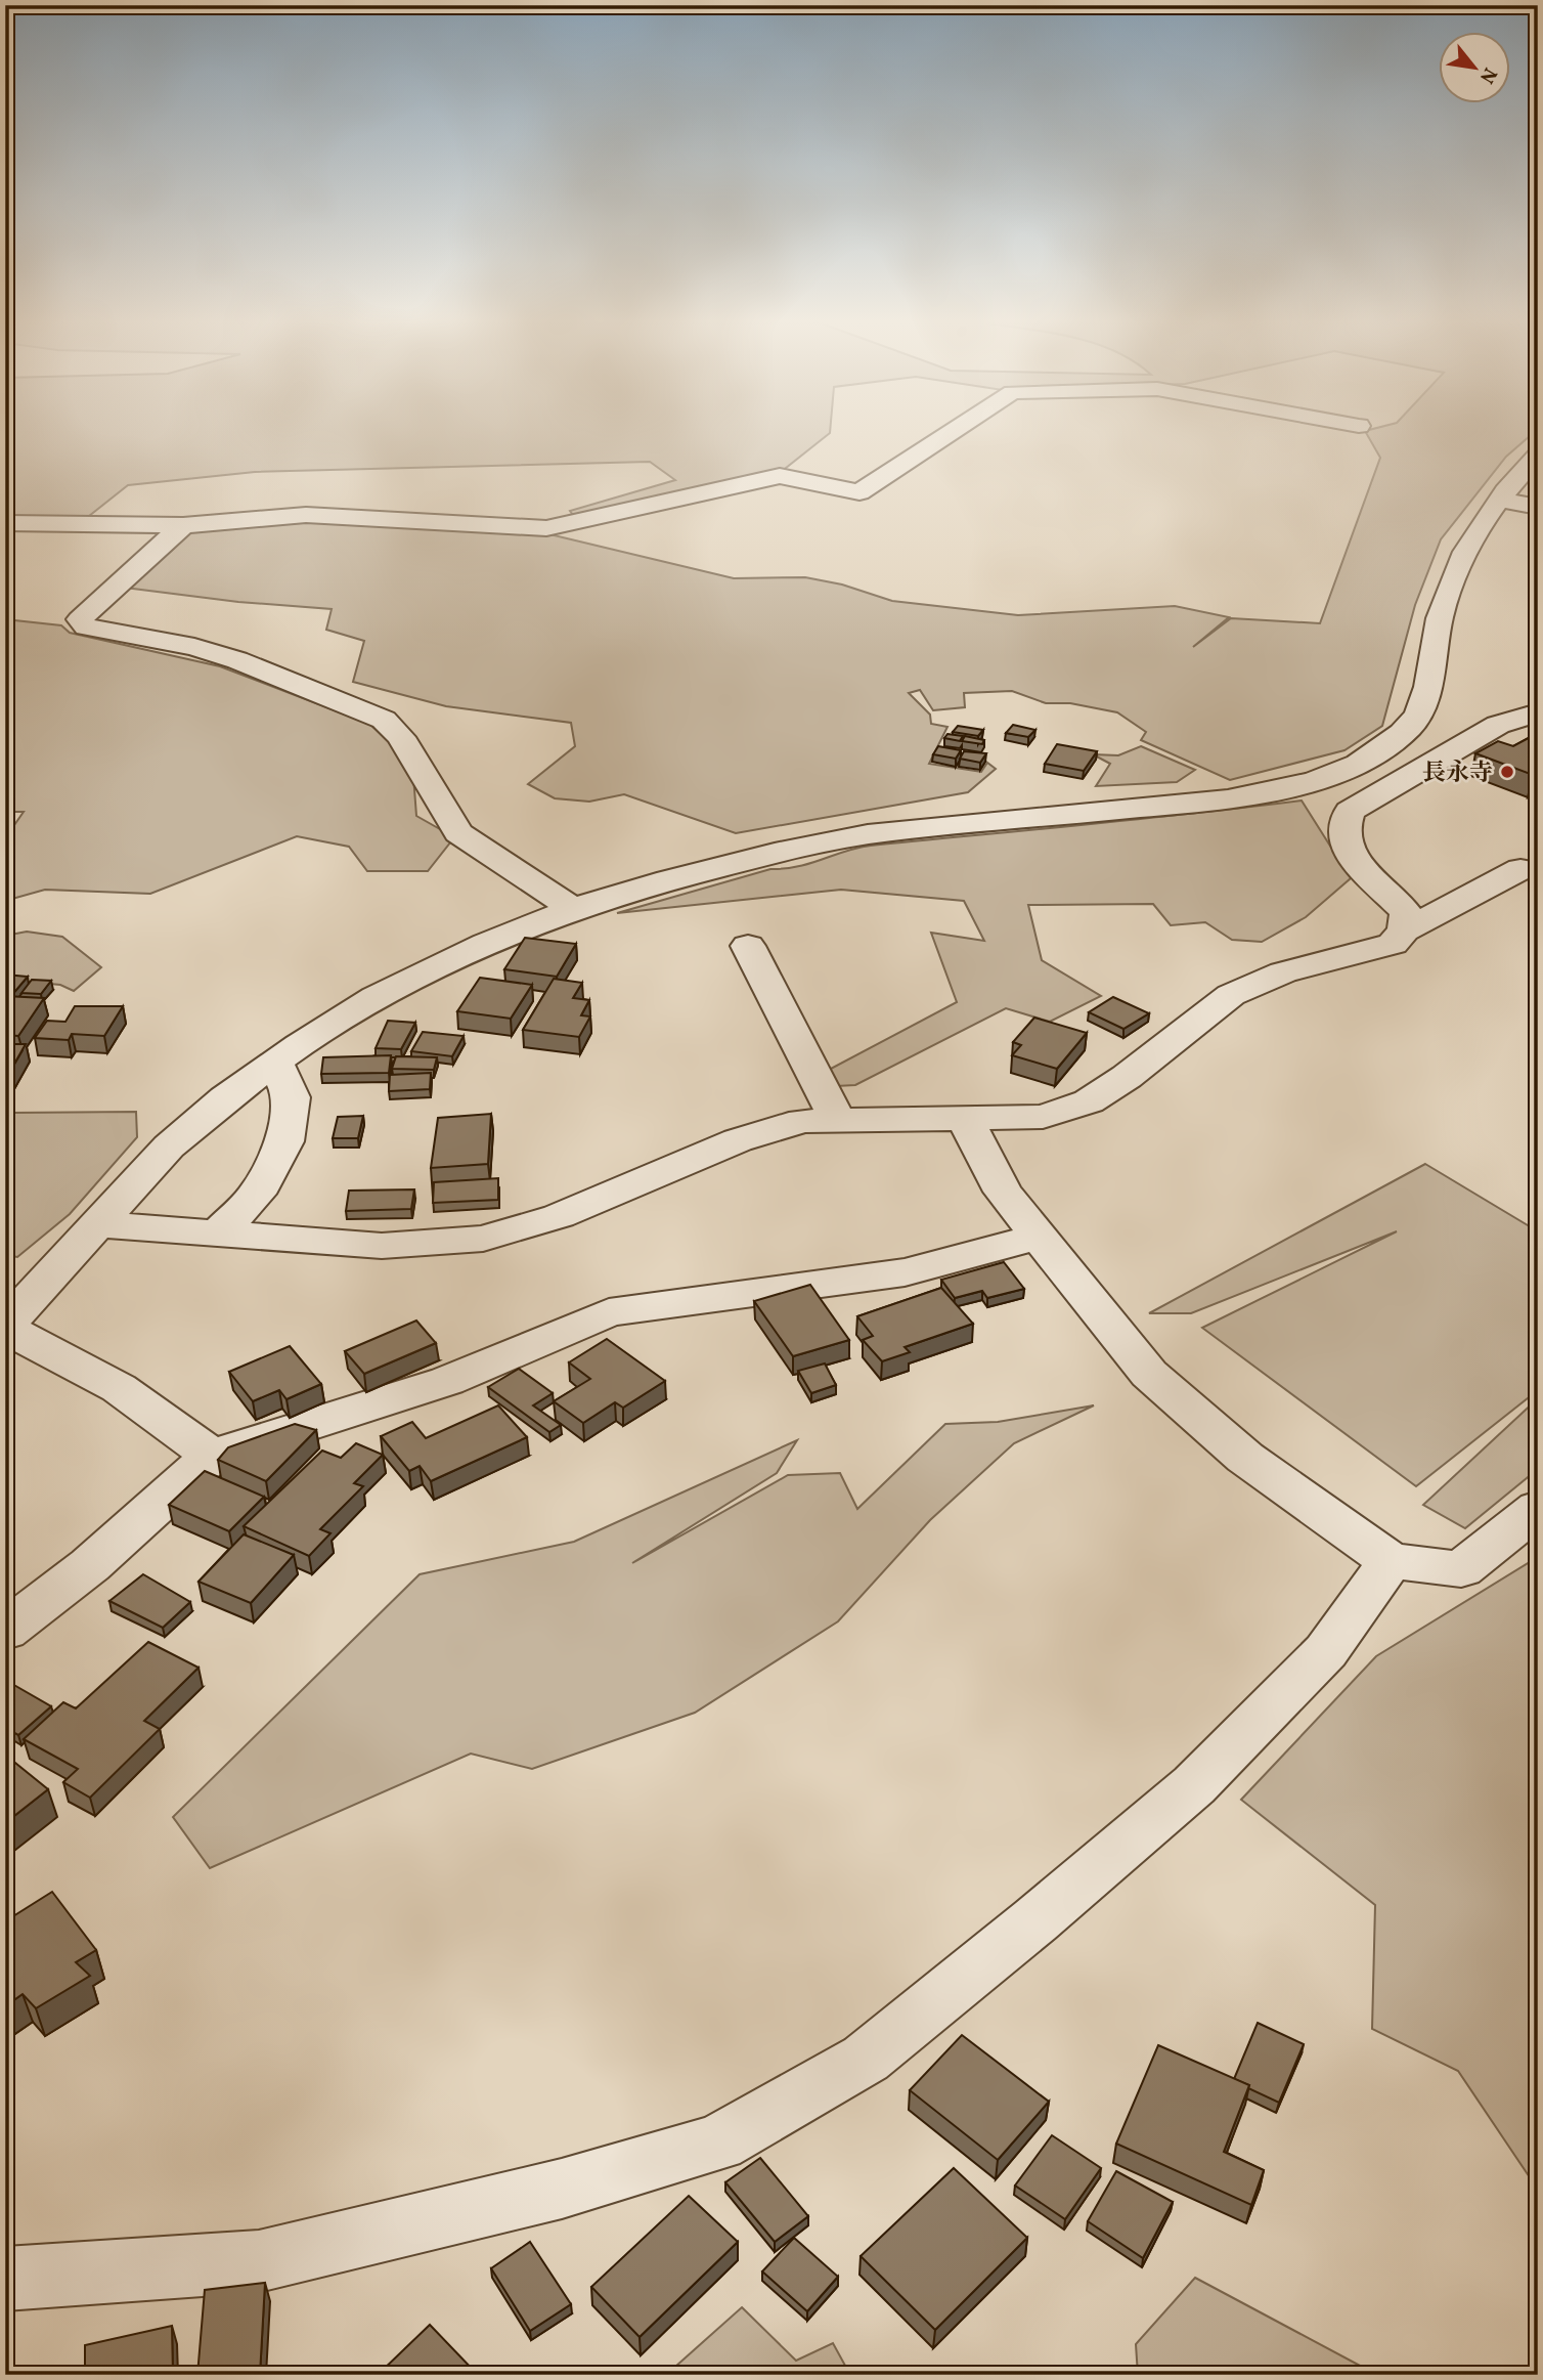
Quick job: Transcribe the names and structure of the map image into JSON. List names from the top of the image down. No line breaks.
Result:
{"places":["長永寺"],"north":"bottom right"}
